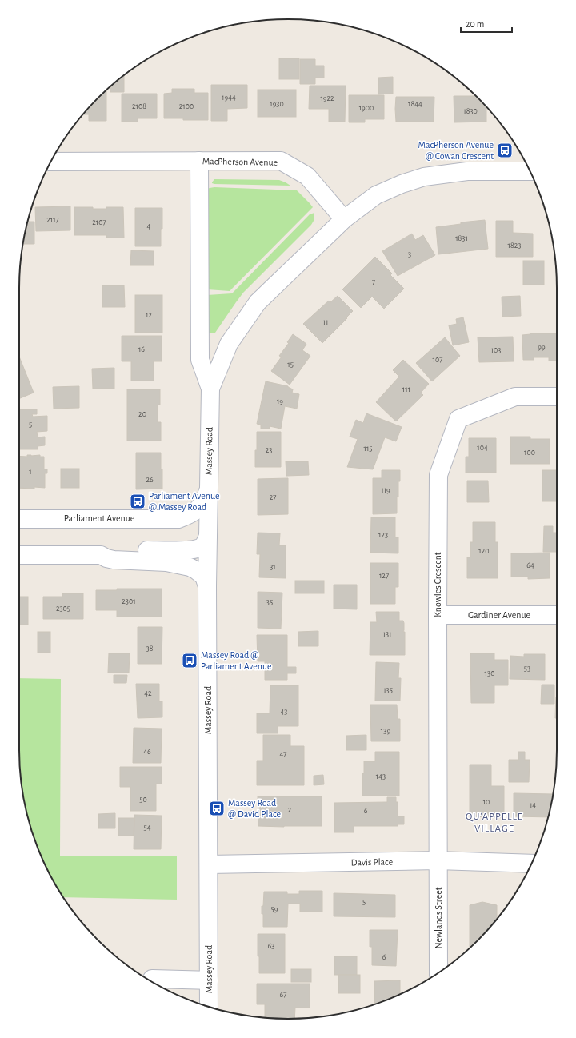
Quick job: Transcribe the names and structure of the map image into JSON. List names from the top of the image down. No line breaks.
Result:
{"streets":{"street":["MacPherson Avenue","Massey Road","Parliament Avenue","Knowles Crescent","Gardiner Avenue","Davis Place","Newlands Street"]},"crossings":[["MacPherson Avenue","Massey Road"],["Massey Road","Parliament Avenue"],["Massey Road","Davis Place"],["Knowles Crescent","Gardiner Avenue"],["Knowles Crescent","Davis Place"],["Knowles Crescent","Newlands Street"],["Davis Place","Newlands Street"]],"districts":["QU'APPELLE VILLAGE"],"places":{"bus stop":["MacPherson Avenue @ Cowan Crescent","Parliament Avenue @ Massey Road","Massey Road @ Parliament Avenue","Massey Road @ David Place"]},"house_numbers":["1944","1922","1930","1844","2108","2100","1900","1830","2117","2107","4","1831","1823","3","7","12","11","99","16","103","107","15","111","19","20","5","104","115","23","100","1","26","119","27","123","120","64","31","127","2301","35","2305","131","38","53","130","135","42","43","139","46","47","143","50","10","14","2","6","54","5","59","63","6","67"],"scale_bar":"20 m"}
